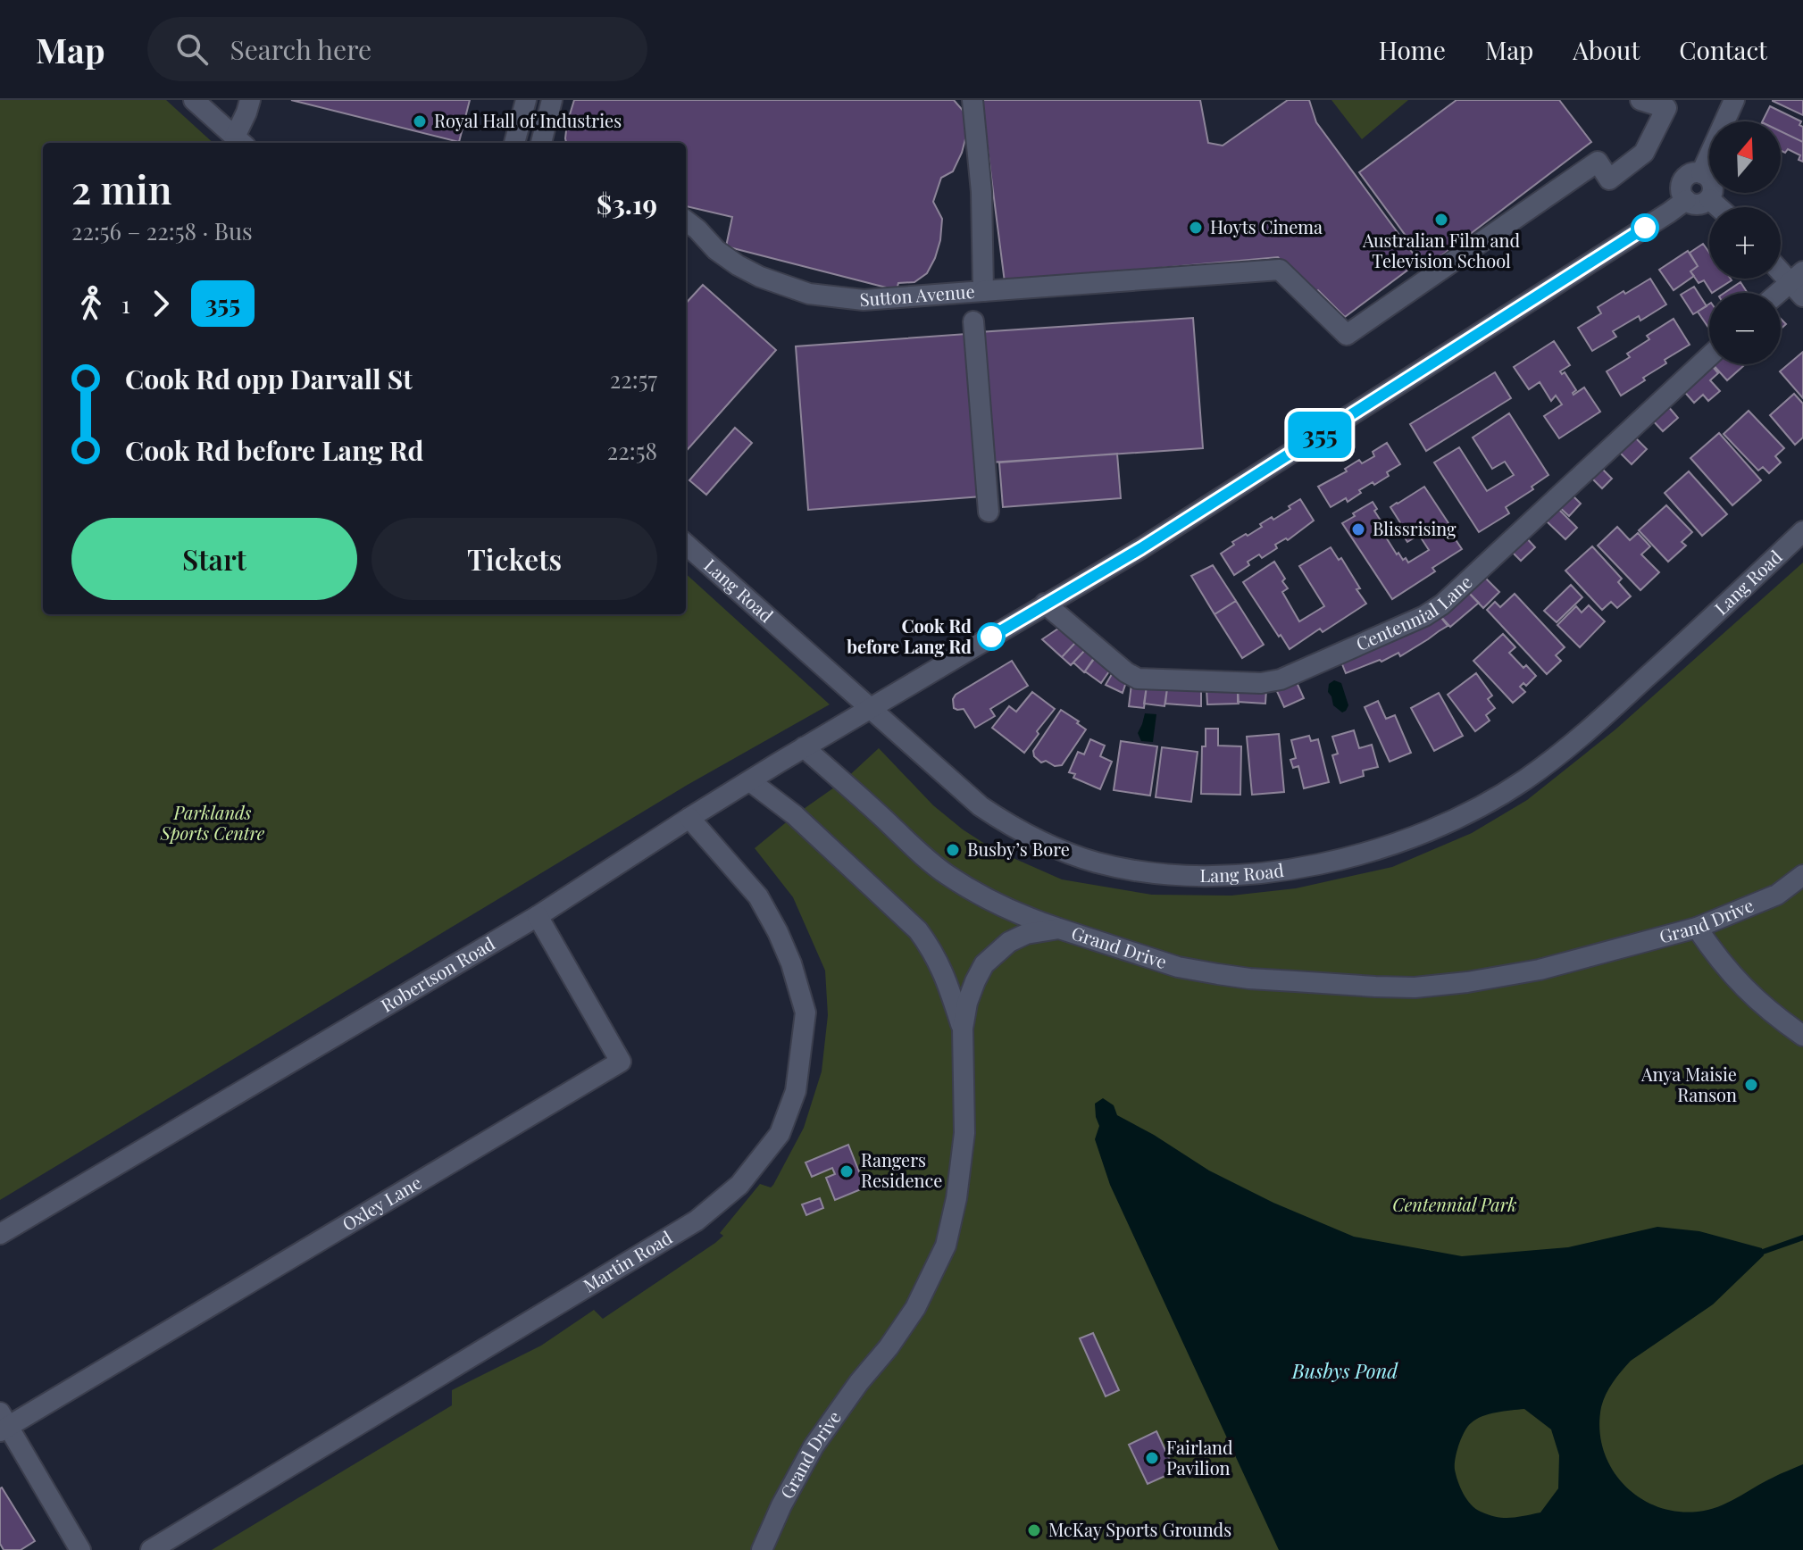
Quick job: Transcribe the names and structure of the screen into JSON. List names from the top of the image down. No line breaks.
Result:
{"streets":{"street":["Sutton Avenue","Lang Road","Centennial Lane","Grand Drive","Robertson Road","Oxley Lane","Martin Road"]},"crossings":[["Lang Road","Robertson Road"],["Centennial Lane","Robertson Road"],["Robertson Road","Oxley Lane"],["Robertson Road","Martin Road"]],"water":["Busbys Pond"],"parks":["Parklands Sports Centre","Centennial Park"],"places":["Royal Hall of Industries","Australian Film and Television School","Hoyts Cinema","Blissrising","Cook Rd before Lang Rd","Busby’s Bore","Anya Maisie Ranson","Rangers Residence","Fairland Pavilion","McKay Sports Grounds"],"lines":["bus line 355"],"north":"top","page":{"header":"Map","search":"Search here","nav":["Home","Map","About","Contact"],"on_map":"355","map_buttons":["+","−"],"heading":["2 min","22:56 – 22:58 · Bus","$3.19"],"legs":["1","355"],"list":[{"name":"Cook Rd opp Darvall St","value":"22:57"},{"name":"Cook Rd before Lang Rd","value":"22:58"}],"buttons":["Start","Tickets"]}}
